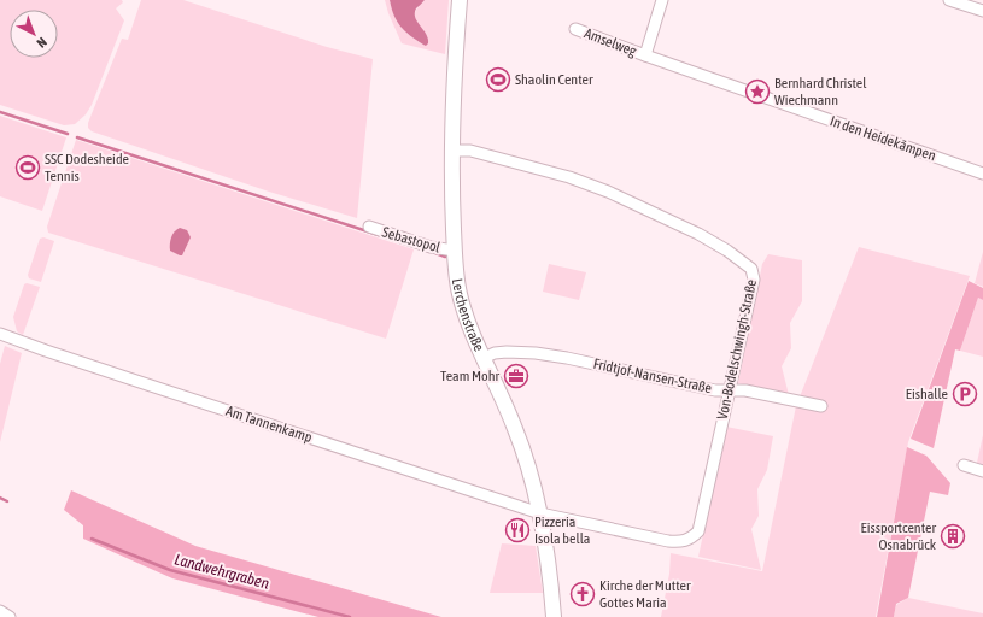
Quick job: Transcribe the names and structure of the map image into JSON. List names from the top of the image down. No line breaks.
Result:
{"streets":{"street":["Amselweg","In den Heidekämpen","Sebastopol","Lerchenstraße","Von-Bodelschwingh-Straße","Fridtjof-Nansen-Straße","Am Tannenkamp"]},"crossings":[["Amselweg","In den Heidekämpen"],["Sebastopol","Lerchenstraße"],["Lerchenstraße","Von-Bodelschwingh-Straße"],["Lerchenstraße","Fridtjof-Nansen-Straße"],["Lerchenstraße","Am Tannenkamp"],["Von-Bodelschwingh-Straße","Fridtjof-Nansen-Straße"],["Von-Bodelschwingh-Straße","Am Tannenkamp"]],"water":["Landwehrgraben"],"places":{"sports":["Shaolin Center","SSC Dodesheide Tennis"],"place":["Bernhard Christel Wiechmann"],"office":["Team Mohr"],"parking":["Eishalle"],"restaurant":["Pizzeria Isola bella"],"building":["Eissportcenter Osnabrück"],"church":["Kirche der Mutter Gottes Maria"]},"north":"bottom right"}
